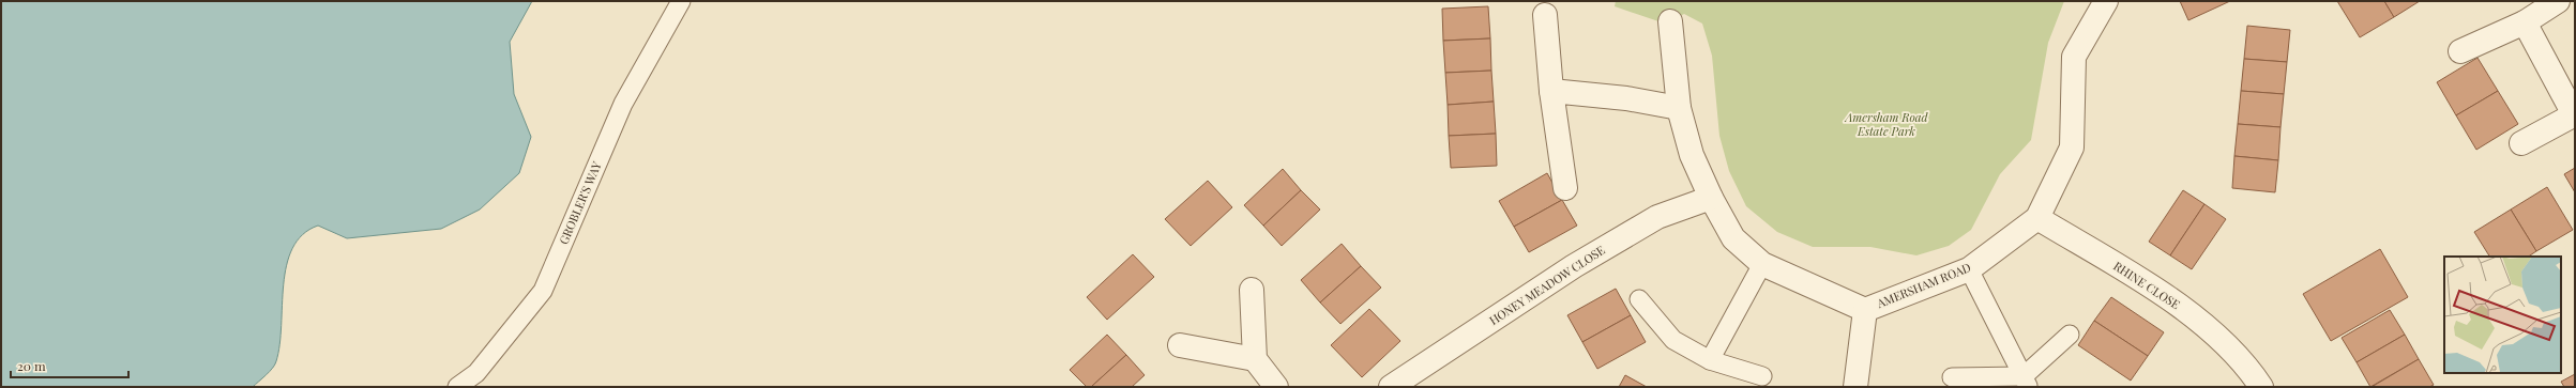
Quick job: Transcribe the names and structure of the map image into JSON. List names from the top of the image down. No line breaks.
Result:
{"streets":{"street":["HONEY MEADOW CLOSE","AMERSHAM ROAD","RHINE CLOSE"],"lane":["GROBLER'S WAY"]},"crossings":[["HONEY MEADOW CLOSE","AMERSHAM ROAD"],["AMERSHAM ROAD","RHINE CLOSE"]],"parks":["Amersham Road Estate Park"],"scale_bar":"20 m"}
